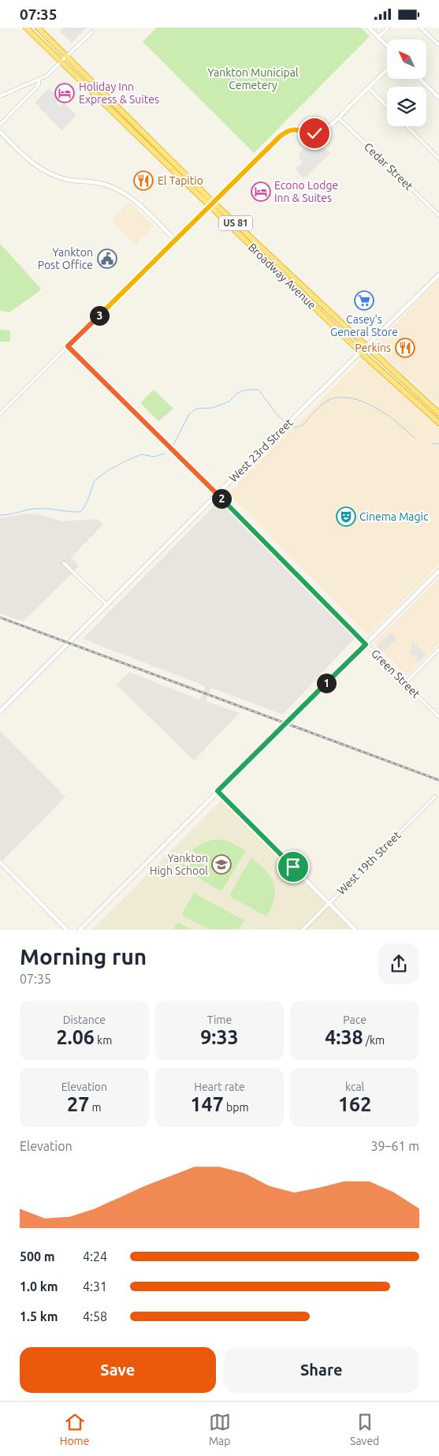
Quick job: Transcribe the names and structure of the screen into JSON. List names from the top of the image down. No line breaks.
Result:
{"streets":{"highway":["US 81","Broadway Avenue"],"street":["Cedar Street","West 23rd Street","Green Street","West 19th Street"]},"crossings":[["Broadway Avenue","West 23rd Street"],["West 23rd Street","Green Street"]],"parks":["Yankton Municipal Cemetery"],"places":{"hotel":["Holiday Inn Express & Suites","Econo Lodge Inn & Suites"],"restaurant":["El Tapitio","Perkins"],"public building":["Yankton Post Office"],"supermarket":["Casey's General Store"],"theatre":["Cinema Magic"],"school or university":["Yankton High School"]},"north":"top left","page":{"status":"07:35","pins":["3","2","1"],"heading":["Morning run","07:35"],"stats":[["Distance","2.06 km"],["Time","9:33"],["Pace","4:38 /km"],["Elevation","27 m"],["Heart rate","147 bpm"],["kcal","162"]],"chart":["Elevation","39–61 m"],"list":[{"name":"500 m","note":"4:24"},{"name":"1.0 km","note":"4:31"},{"name":"1.5 km","note":"4:58"}],"buttons":["Save","Share"],"tabs":["Home","Map","Saved"]}}
